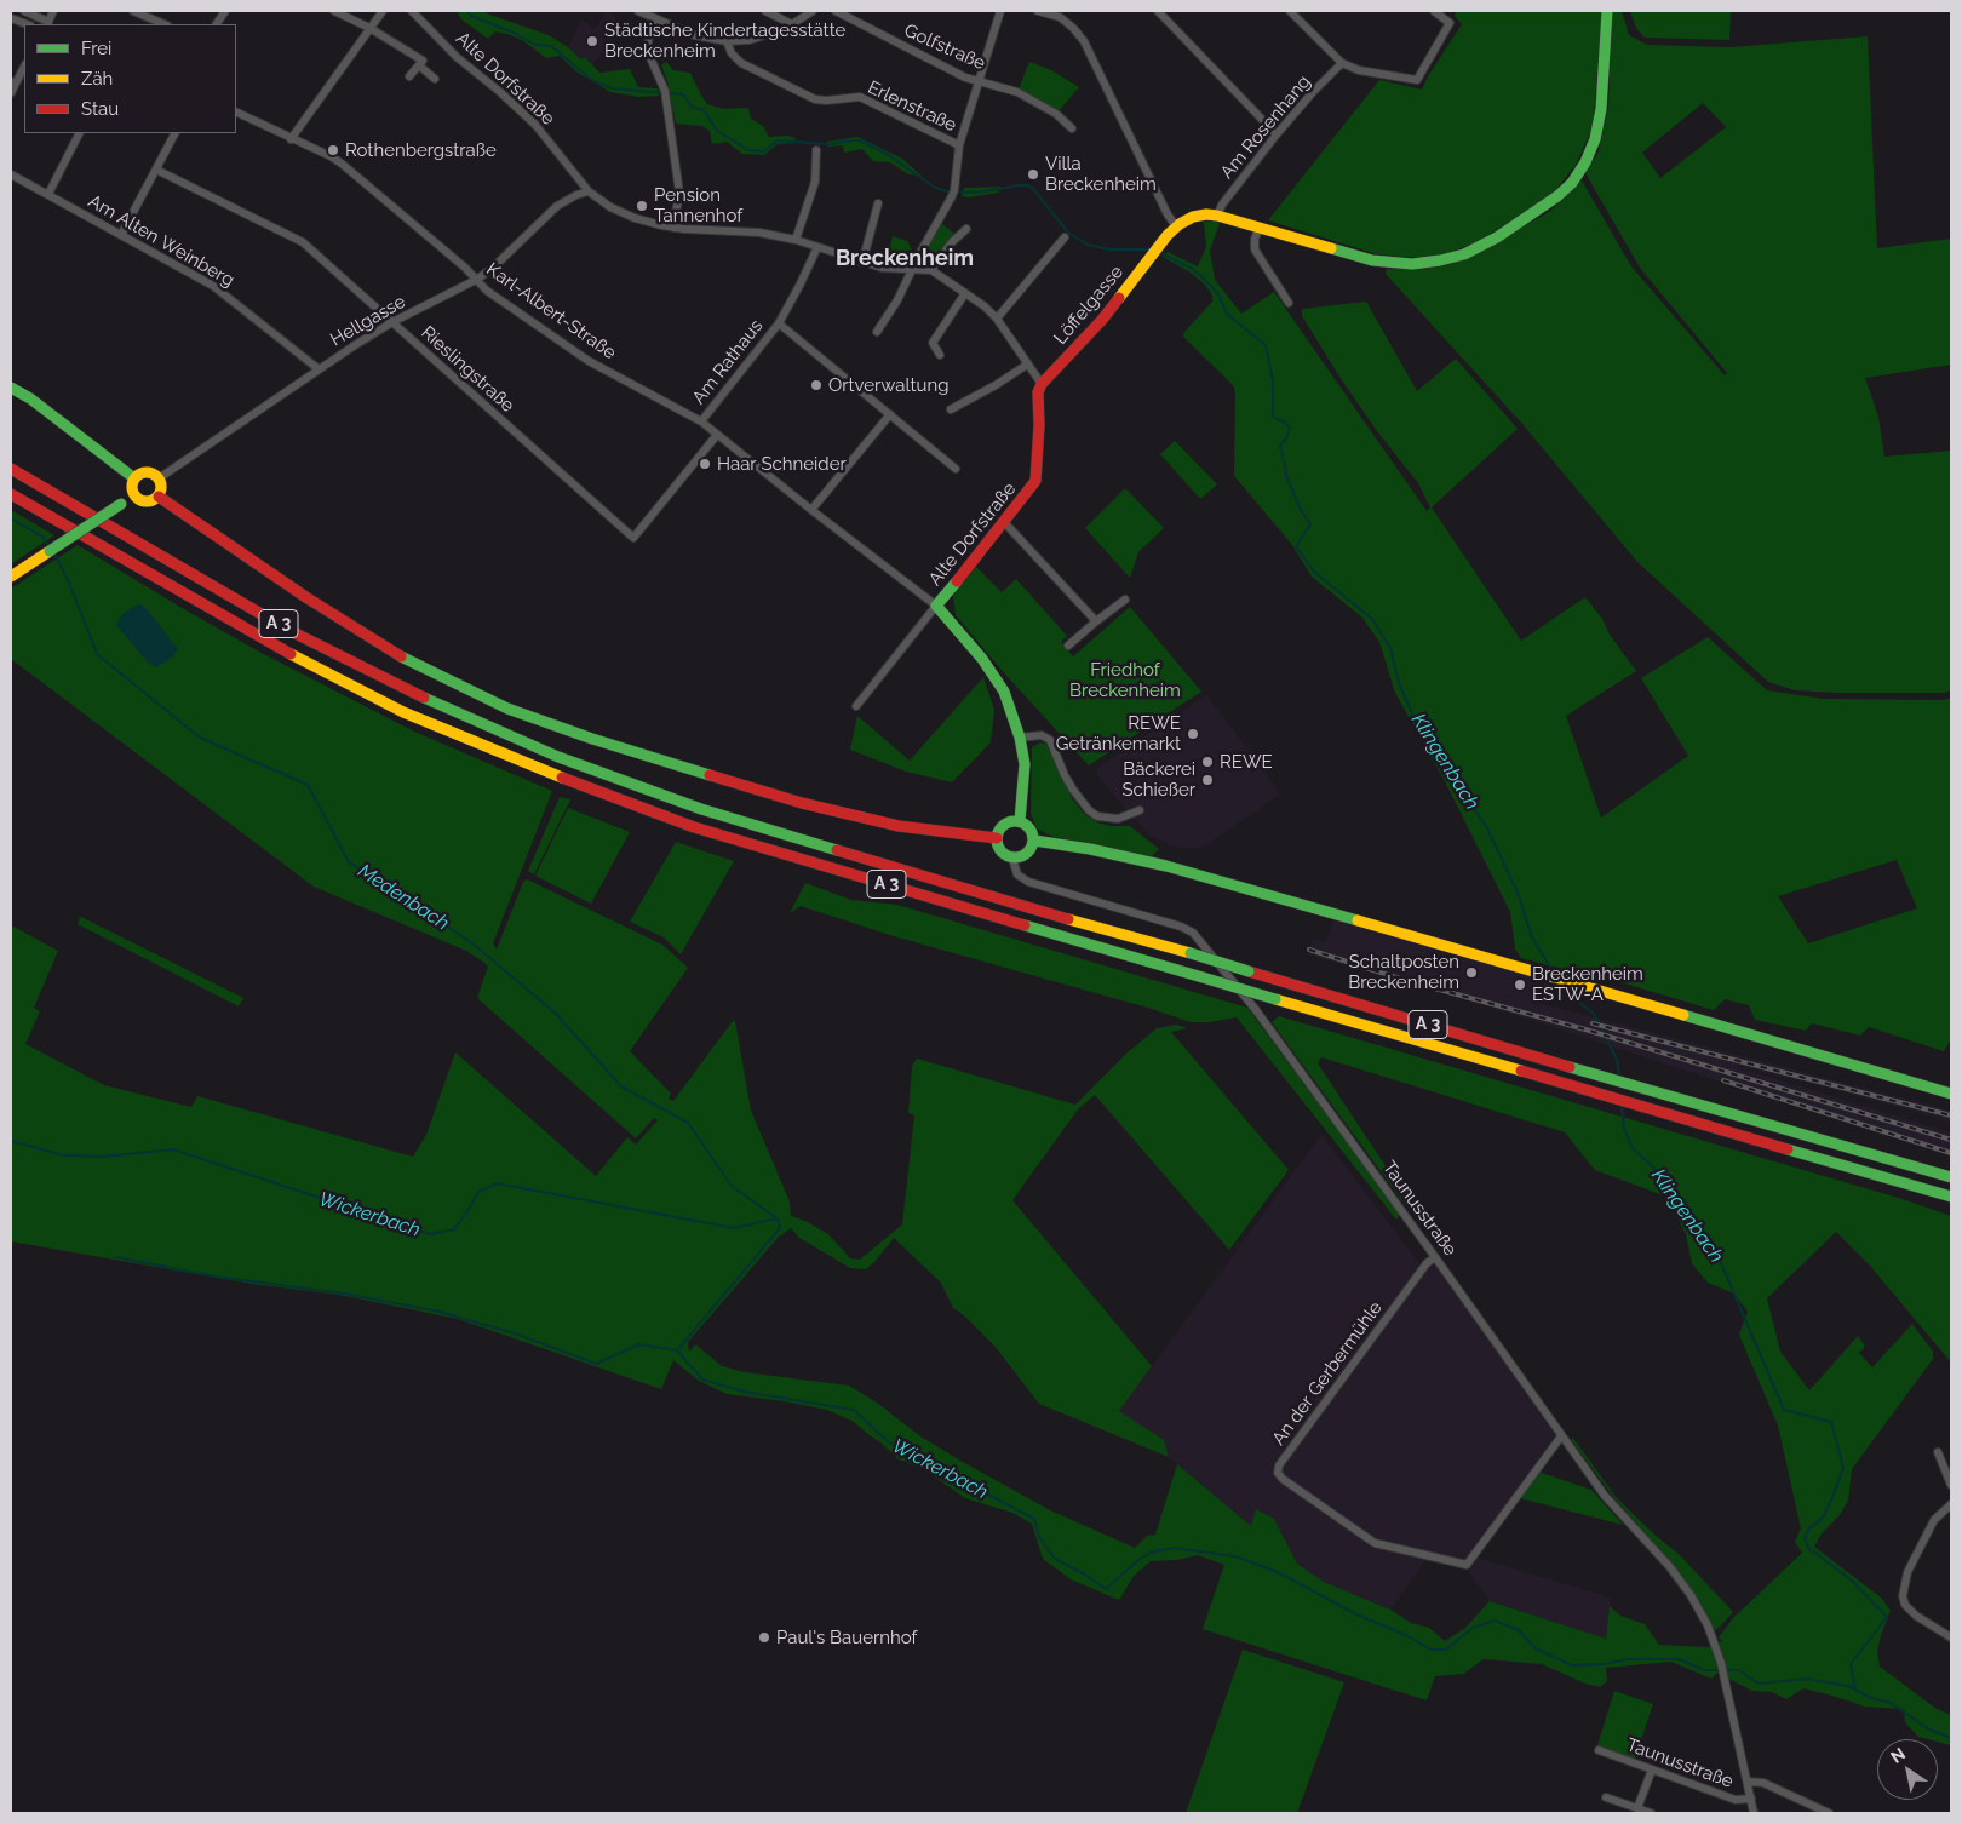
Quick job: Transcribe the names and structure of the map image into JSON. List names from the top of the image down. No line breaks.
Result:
{"streets":{"main road":["Alte Dorfstraße","Löffelgasse","A 3"],"street":["Golfstraße","Erlenstraße","Am Rosenhang","Am Alten Weinberg","Karl-Albert-Straße","Hellgasse","Am Rathaus","Rieslingstraße","Taunusstraße","An der Gerbermühle"]},"crossings":[["Alte Dorfstraße","Löffelgasse"],["Alte Dorfstraße","Karl-Albert-Straße"],["Alte Dorfstraße","Hellgasse"],["Alte Dorfstraße","Am Rathaus"],["Am Alten Weinberg","Hellgasse"],["Karl-Albert-Straße","Hellgasse"],["Karl-Albert-Straße","Am Rathaus"],["Karl-Albert-Straße","Rieslingstraße"],["Hellgasse","Rieslingstraße"],["Taunusstraße","An der Gerbermühle"]],"districts":["Breckenheim"],"water":["Klingenbach","Medenbach","Wickerbach"],"parks":["Friedhof Breckenheim"],"places":["Städtische Kindertagesstätte Breckenheim","Rothenbergstraße","Villa Breckenheim","Pension Tannenhof","Ortverwaltung","Haar Schneider","REWE Getränkemarkt","REWE","Bäckerei Schießer","Schaltposten Breckenheim","Breckenheim ESTW-A","Paul's Bauernhof"],"legend":["Frei","Zäh","Stau"],"north":"top left"}
